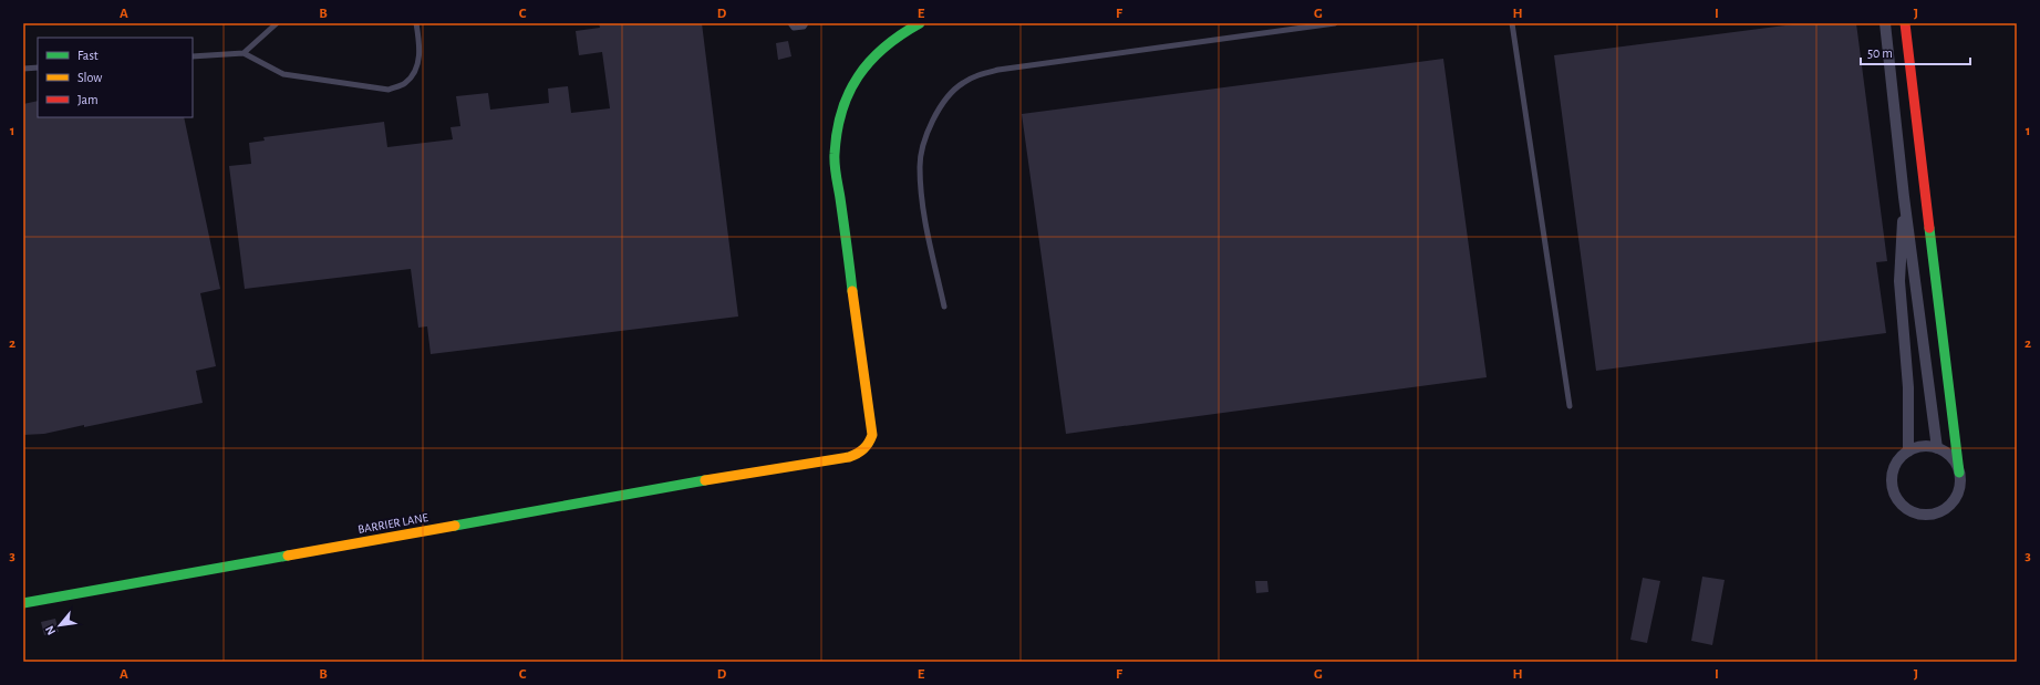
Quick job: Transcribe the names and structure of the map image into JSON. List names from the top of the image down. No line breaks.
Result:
{"streets":{"street":["BARRIER LANE"]},"legend":["Fast","Slow","Jam"],"scale_bar":"50 m","north":"bottom left","grid":{"columns":["A","B","C","D","E","F","G","H","I","J"],"rows":["1","2","3"]}}
